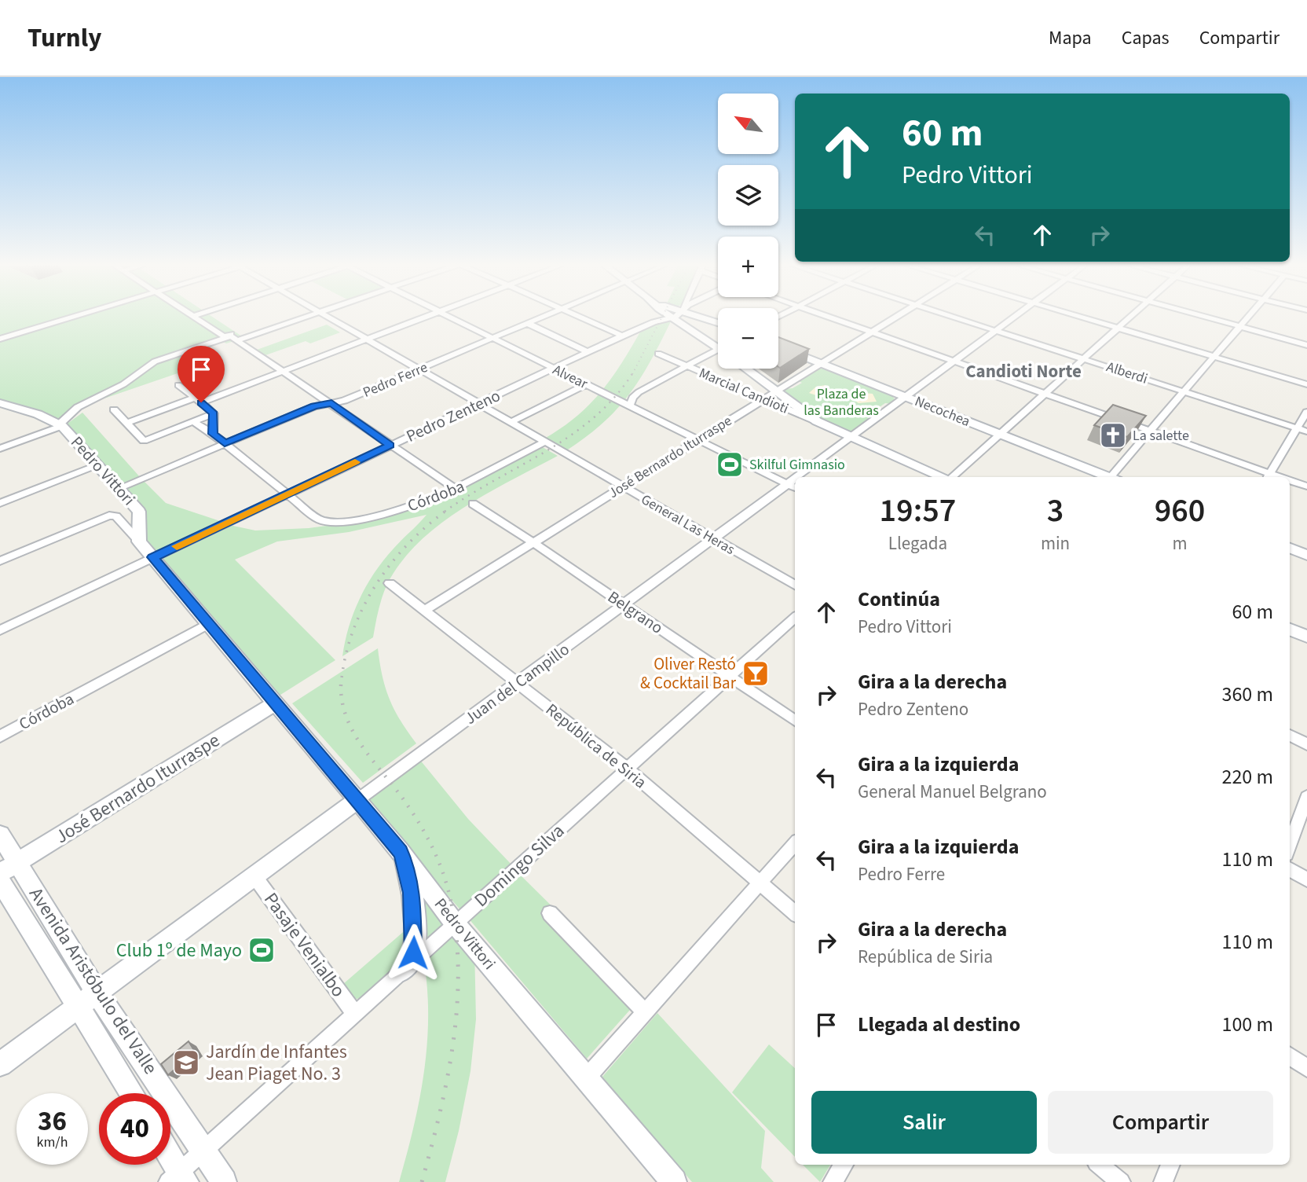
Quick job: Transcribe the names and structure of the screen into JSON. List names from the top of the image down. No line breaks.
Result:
{"streets":{"main road":["Marcial Candioti","Necochea","José Bernardo Iturraspe","Pedro Vittori","Juan del Campillo","Avenida Aristóbulo del Valle"],"street":["Alberdi","Alvear","Pedro Ferre","Pedro Zenteno","Córdoba","General Las Heras","Belgrano","República de Siria","Domingo Silva","Pasaje Venialbo"]},"crossings":[["Alberdi","Juan del Campillo"],["Alvear","Pedro Ferre"],["Alvear","Pedro Zenteno"],["Alvear","José Bernardo Iturraspe"],["Alvear","Juan del Campillo"],["Pedro Ferre","Pedro Vittori"],["Pedro Ferre","General Las Heras"],["Marcial Candioti","José Bernardo Iturraspe"],["Marcial Candioti","Juan del Campillo"],["Necochea","José Bernardo Iturraspe"],["Necochea","Juan del Campillo"],["Pedro Zenteno","Pedro Vittori"],["Pedro Zenteno","Córdoba"],["Pedro Zenteno","General Las Heras"],["José Bernardo Iturraspe","Pedro Vittori"],["José Bernardo Iturraspe","General Las Heras"],["José Bernardo Iturraspe","Belgrano"],["José Bernardo Iturraspe","República de Siria"],["José Bernardo Iturraspe","Avenida Aristóbulo del Valle"],["Pedro Vittori","Córdoba"],["Pedro Vittori","Juan del Campillo"],["Pedro Vittori","Domingo Silva"],["Córdoba","General Las Heras"],["General Las Heras","Juan del Campillo"],["Belgrano","Juan del Campillo"],["Belgrano","Domingo Silva"],["Juan del Campillo","República de Siria"],["Juan del Campillo","Pasaje Venialbo"],["Juan del Campillo","Avenida Aristóbulo del Valle"],["República de Siria","Domingo Silva"],["Domingo Silva","Pasaje Venialbo"],["Domingo Silva","Avenida Aristóbulo del Valle"]],"districts":["Candioti Norte"],"parks":["Plaza de las Banderas"],"places":{"church":["La salette"],"sports":["Skilful Gimnasio","Club 1º de Mayo"],"bar":["Oliver Restó & Cocktail Bar"],"school or university":["Jardín de Infantes Jean Piaget No. 3"]},"north":"top left","page":{"header":"Turnly","nav":["Mapa","Capas","Compartir"],"map_buttons":["+","−"],"turn":["60 m","Pedro Vittori"],"eta":["19:57","Llegada","3","min","960","m"],"list":[{"name":"Continúa","note":"Pedro Vittori","value":"60 m"},{"name":"Gira a la derecha","note":"Pedro Zenteno","value":"360 m"},{"name":"Gira a la izquierda","note":"General Manuel Belgrano","value":"220 m"},{"name":"Gira a la izquierda","note":"Pedro Ferre","value":"110 m"},{"name":"Gira a la derecha","note":"República de Siria","value":"110 m"},{"name":"Llegada al destino","value":"100 m"}],"buttons":["Salir","Compartir"],"speed":"36 km/h","limit":"40"}}
